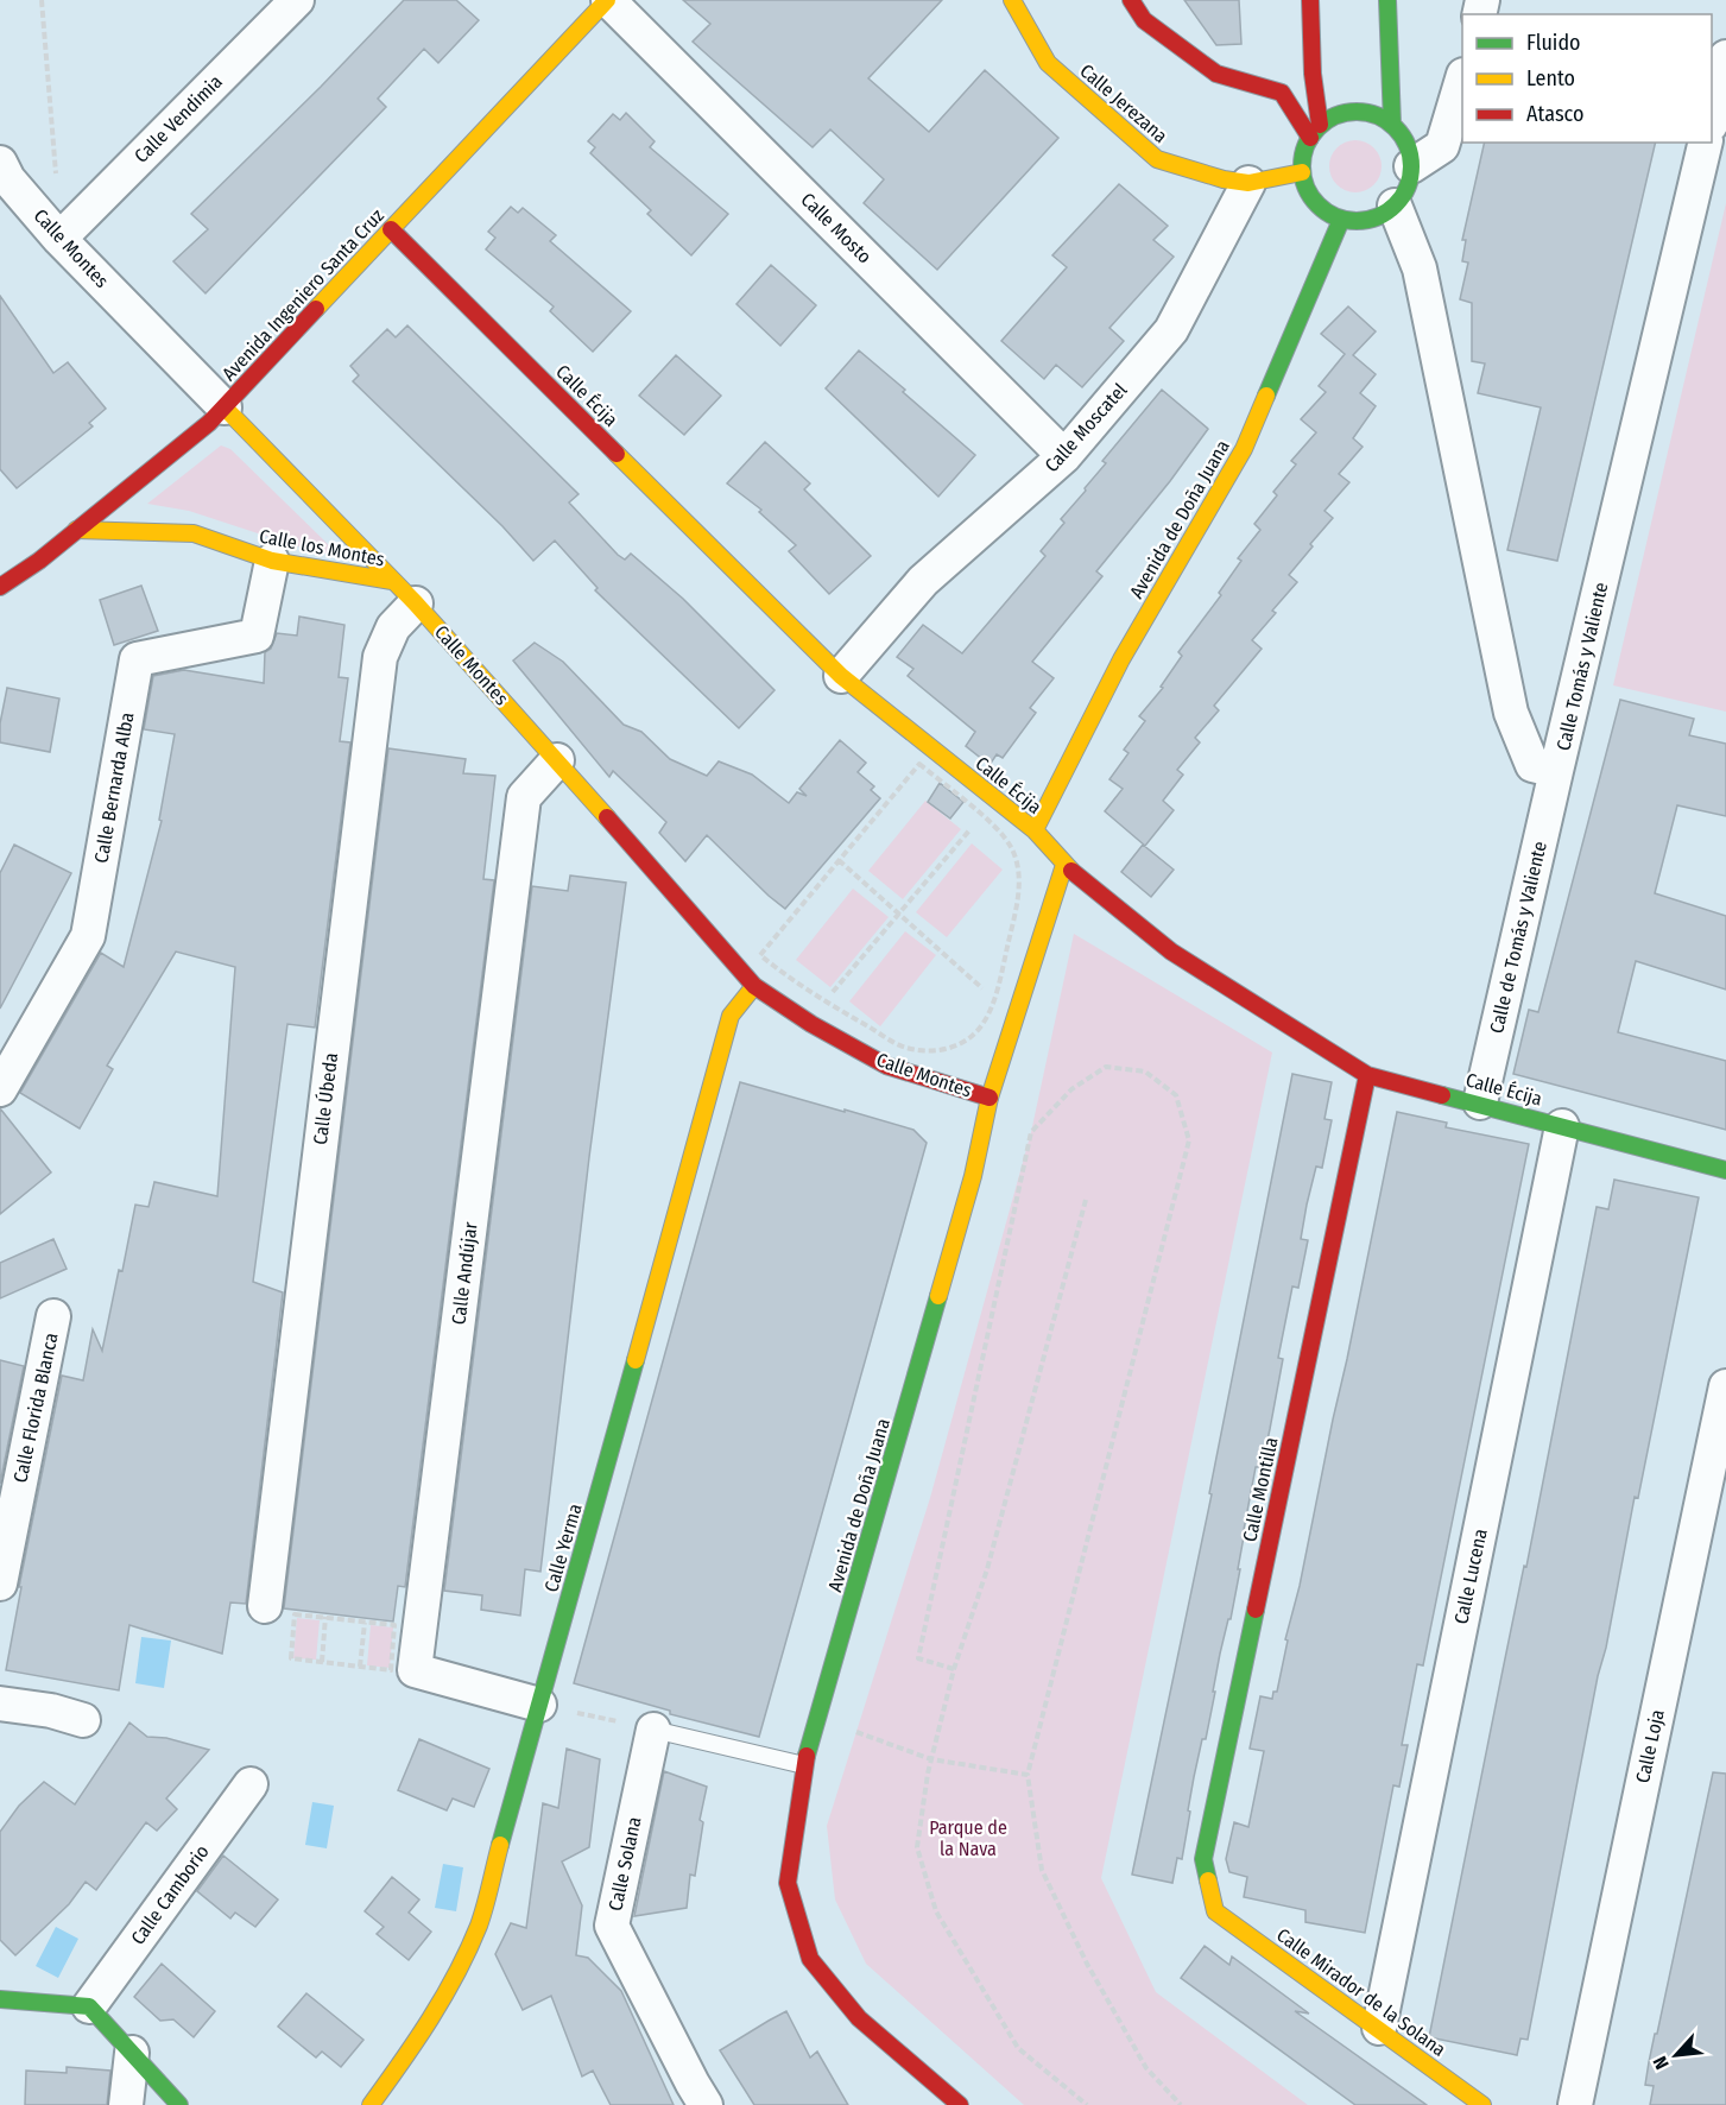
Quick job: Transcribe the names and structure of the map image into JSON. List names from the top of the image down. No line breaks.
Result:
{"streets":{"street":["Calle Jerezana","Calle Vendimia","Calle Mosto","Calle Montes","Avenida Ingeniero Santa Cruz","Calle Écija","Calle Moscatel","Avenida de Doña Juana","Calle los Montes","Calle Tomás y Valiente","Calle Bernarda Alba","Calle de Tomás y Valiente","Calle Úbeda","Calle Andújar","Calle Florida Blanca","Calle Montilla","Calle Yerma","Calle Lucena","Calle Loja","Calle Solana","Calle Camborio","Calle Mirador de la Solana"]},"crossings":[["Calle Jerezana","Calle Moscatel"],["Calle Vendimia","Calle Montes"],["Calle Mosto","Avenida Ingeniero Santa Cruz"],["Calle Mosto","Calle Moscatel"],["Calle Montes","Avenida Ingeniero Santa Cruz"],["Calle Montes","Avenida de Doña Juana"],["Calle Montes","Calle los Montes"],["Calle Montes","Calle Úbeda"],["Calle Montes","Calle Andújar"],["Calle Montes","Calle Yerma"],["Avenida Ingeniero Santa Cruz","Calle Écija"],["Avenida Ingeniero Santa Cruz","Calle los Montes"],["Calle Écija","Calle Moscatel"],["Calle Écija","Avenida de Doña Juana"],["Calle Écija","Calle de Tomás y Valiente"],["Calle Écija","Calle Montilla"],["Calle Écija","Calle Lucena"],["Avenida de Doña Juana","Calle Tomás y Valiente"],["Calle los Montes","Calle Bernarda Alba"],["Calle Tomás y Valiente","Calle de Tomás y Valiente"],["Calle Andújar","Calle Yerma"],["Calle Montilla","Calle Mirador de la Solana"],["Calle Lucena","Calle Mirador de la Solana"]],"parks":["Parque de la Nava"],"legend":["Fluido","Lento","Atasco"],"north":"bottom left"}
